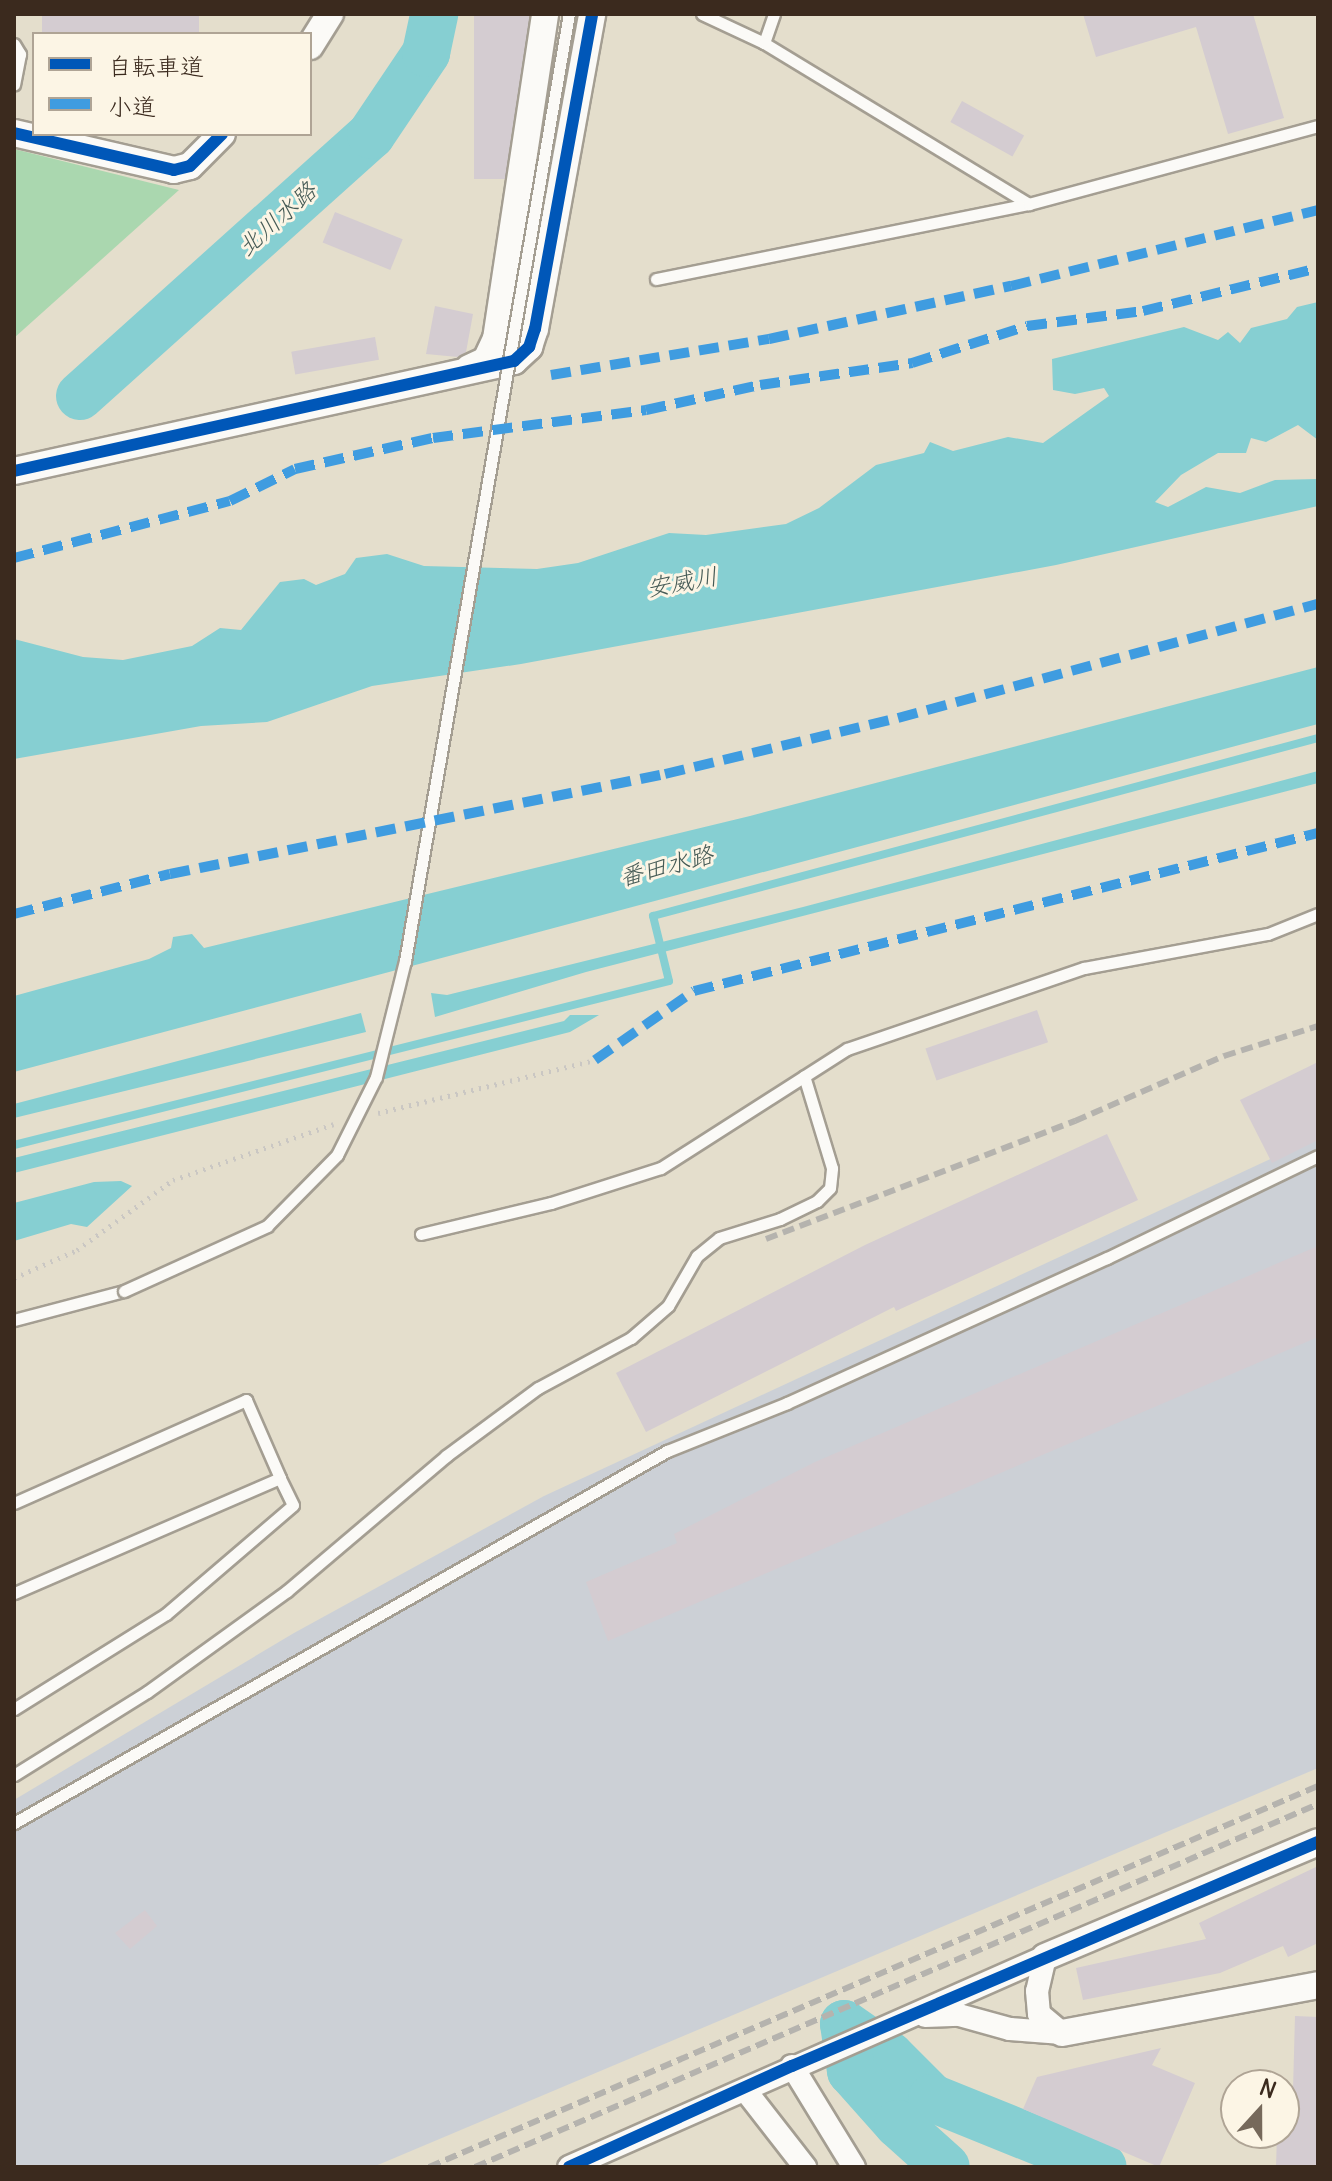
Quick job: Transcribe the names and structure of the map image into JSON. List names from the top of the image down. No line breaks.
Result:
{"water":["北川水路","安威川","番田水路"],"legend":["自転車道","小道"],"north":"top"}
